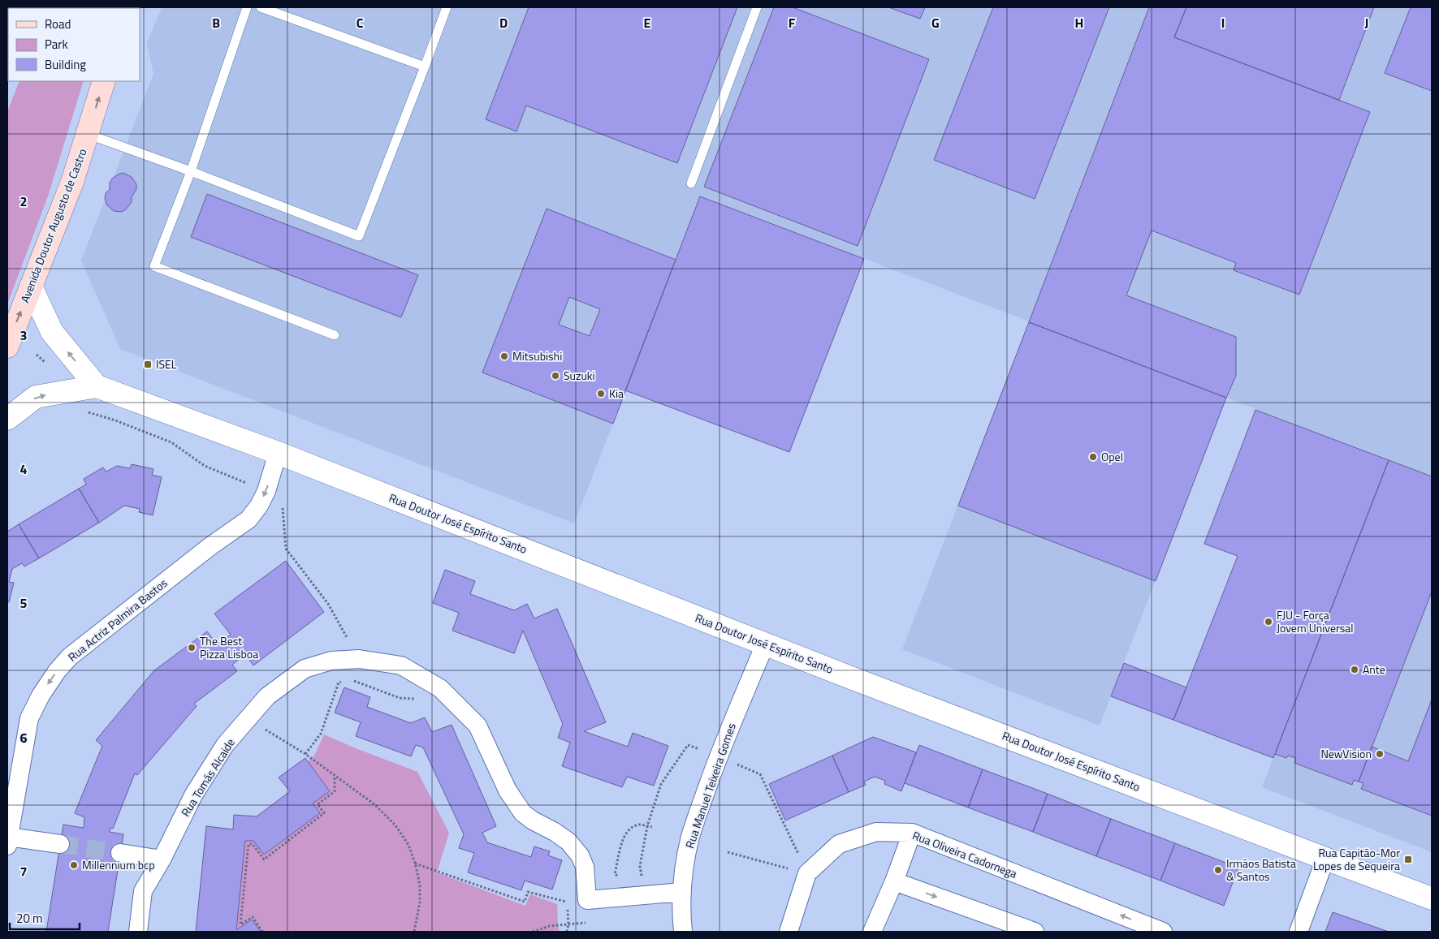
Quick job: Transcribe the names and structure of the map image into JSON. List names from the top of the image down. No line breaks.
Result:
{"streets":{"main road":["Avenida Doutor Augusto de Castro"],"street":["Rua Doutor José Espírito Santo","Rua Actriz Palmira Bastos","Rua Tomás Alcaide","Rua Manuel Teixeira Gomes","Rua Oliveira Cadornega"]},"crossings":[["Rua Doutor José Espírito Santo","Rua Actriz Palmira Bastos"],["Rua Doutor José Espírito Santo","Rua Manuel Teixeira Gomes"],["Rua Tomás Alcaide","Rua Manuel Teixeira Gomes"]],"one_way":["Avenida Doutor Augusto de Castro","Rua Actriz Palmira Bastos"],"places":{"other":["Mitsubishi","Suzuki","Kia","Opel","FJU - Força Jovem Universal","The Best Pizza Lisboa","Ante","NewVision","Millennium bcp","Irmãos Batista & Santos"],"transit":["ISEL","Rua Capitão-Mor Lopes de Sequeira"]},"legend":["Road","Park","Building"],"scale_bar":"20 m","grid":{"columns":["B","C","D","E","F","G","H","I","J"],"rows":["2","3","4","5","6","7"]}}
